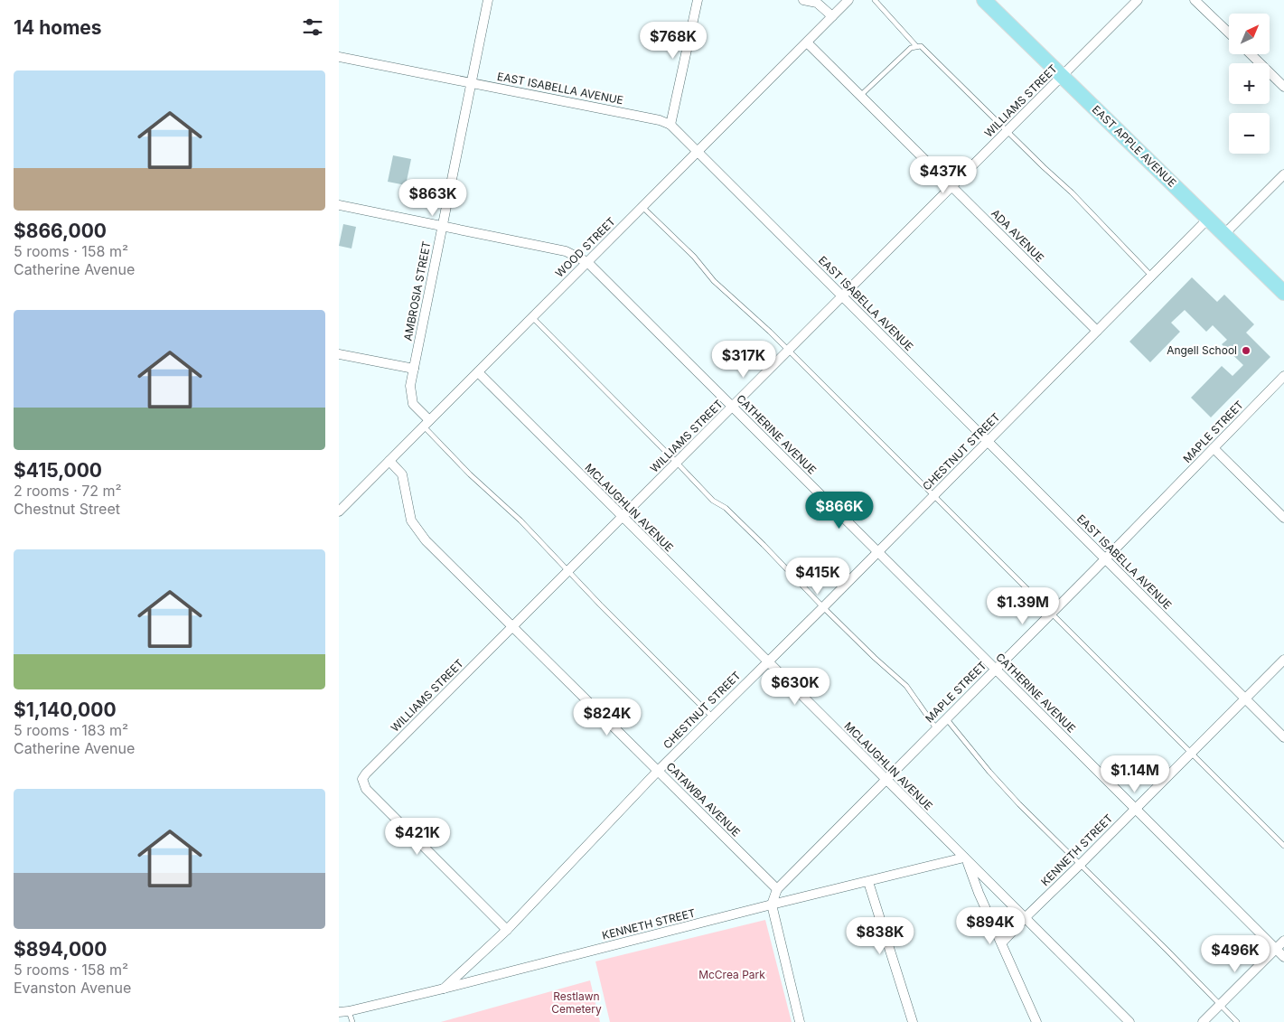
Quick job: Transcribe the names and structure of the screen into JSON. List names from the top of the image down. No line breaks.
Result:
{"streets":{"main road":["EAST APPLE AVENUE"],"street":["EAST ISABELLA AVENUE","WILLIAMS STREET","ADA AVENUE","WOOD STREET","AMBROSIA STREET","MAPLE STREET","CATHERINE AVENUE","CHESTNUT STREET","MCLAUGHLIN AVENUE","CATAWBA AVENUE","KENNETH STREET"]},"crossings":[["EAST ISABELLA AVENUE","WILLIAMS STREET"],["EAST ISABELLA AVENUE","WOOD STREET"],["EAST ISABELLA AVENUE","AMBROSIA STREET"],["EAST ISABELLA AVENUE","MAPLE STREET"],["EAST ISABELLA AVENUE","CHESTNUT STREET"],["EAST ISABELLA AVENUE","KENNETH STREET"],["WILLIAMS STREET","EAST APPLE AVENUE"],["WILLIAMS STREET","ADA AVENUE"],["WILLIAMS STREET","CATHERINE AVENUE"],["WILLIAMS STREET","CHESTNUT STREET"],["WILLIAMS STREET","MCLAUGHLIN AVENUE"],["WILLIAMS STREET","CATAWBA AVENUE"],["EAST APPLE AVENUE","CHESTNUT STREET"],["ADA AVENUE","WOOD STREET"],["ADA AVENUE","CHESTNUT STREET"],["WOOD STREET","AMBROSIA STREET"],["WOOD STREET","CATHERINE AVENUE"],["WOOD STREET","MCLAUGHLIN AVENUE"],["WOOD STREET","CATAWBA AVENUE"],["AMBROSIA STREET","CATHERINE AVENUE"],["MAPLE STREET","CATHERINE AVENUE"],["MAPLE STREET","MCLAUGHLIN AVENUE"],["MAPLE STREET","CATAWBA AVENUE"],["CATHERINE AVENUE","CHESTNUT STREET"],["CATHERINE AVENUE","KENNETH STREET"],["CHESTNUT STREET","MCLAUGHLIN AVENUE"],["CHESTNUT STREET","CATAWBA AVENUE"],["CHESTNUT STREET","KENNETH STREET"],["MCLAUGHLIN AVENUE","KENNETH STREET"]],"parks":["McCrea Park","Restlawn Cemetery"],"places":["Angell School"],"north":"top right","page":{"heading":"14 homes","map_buttons":["+","−"],"price":["$768K","$437K","$863K","$317K","$866K","$415K","$1.39M","$630K","$824K","$1.14M","$421K","$894K","$838K","$496K"],"list":[{"name":"$866,000","note":"5 rooms · 158 m² · Catherine Avenue"},{"name":"$415,000","note":"2 rooms · 72 m² · Chestnut Street"},{"name":"$1,140,000","note":"5 rooms · 183 m² · Catherine Avenue"},{"name":"$894,000","note":"5 rooms · 158 m² · Evanston Avenue"}]}}
